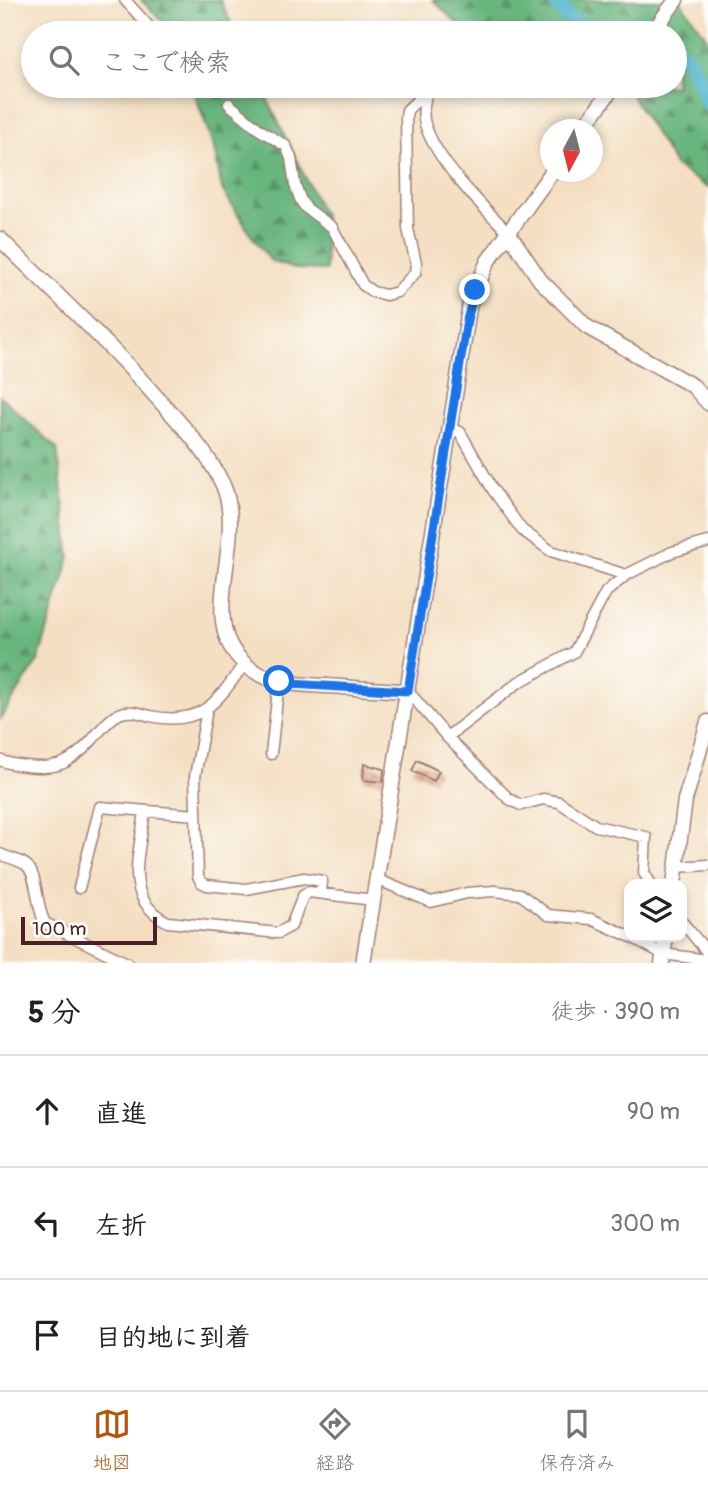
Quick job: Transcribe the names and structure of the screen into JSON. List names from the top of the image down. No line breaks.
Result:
{"scale_bar":"100 m","north":"bottom","page":{"search":"ここで検索","scale":"100 m","heading":["5 分","徒歩 · 390 m"],"list":[["直進","90 m"],["左折","300 m"],"目的地に到着"],"nav":["地図","経路","保存済み"]}}
